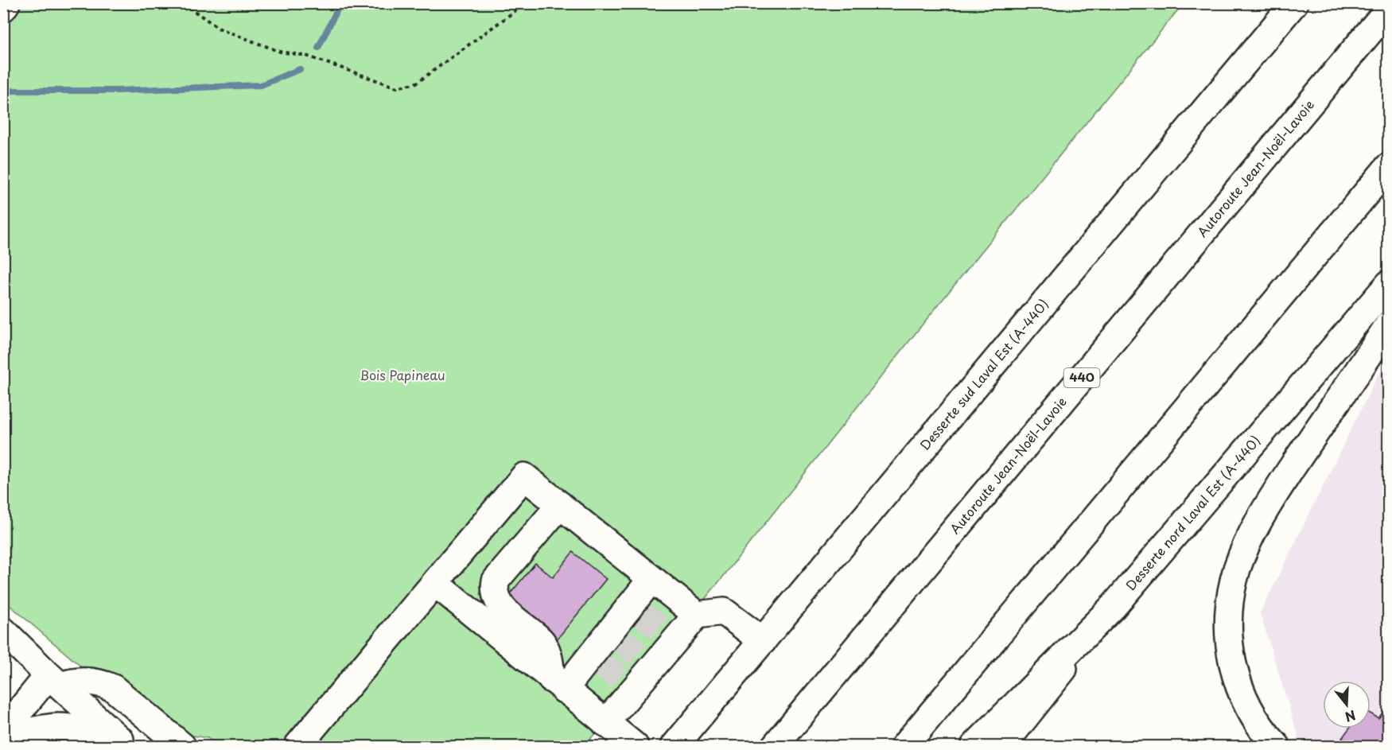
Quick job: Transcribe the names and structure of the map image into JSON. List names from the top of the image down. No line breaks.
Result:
{"streets":{"main road":["Autoroute Jean-Noël-Lavoie","Desserte sud Laval Est (A-440)","440","Desserte nord Laval Est (A-440)"]},"parks":["Bois Papineau"],"north":"bottom"}
